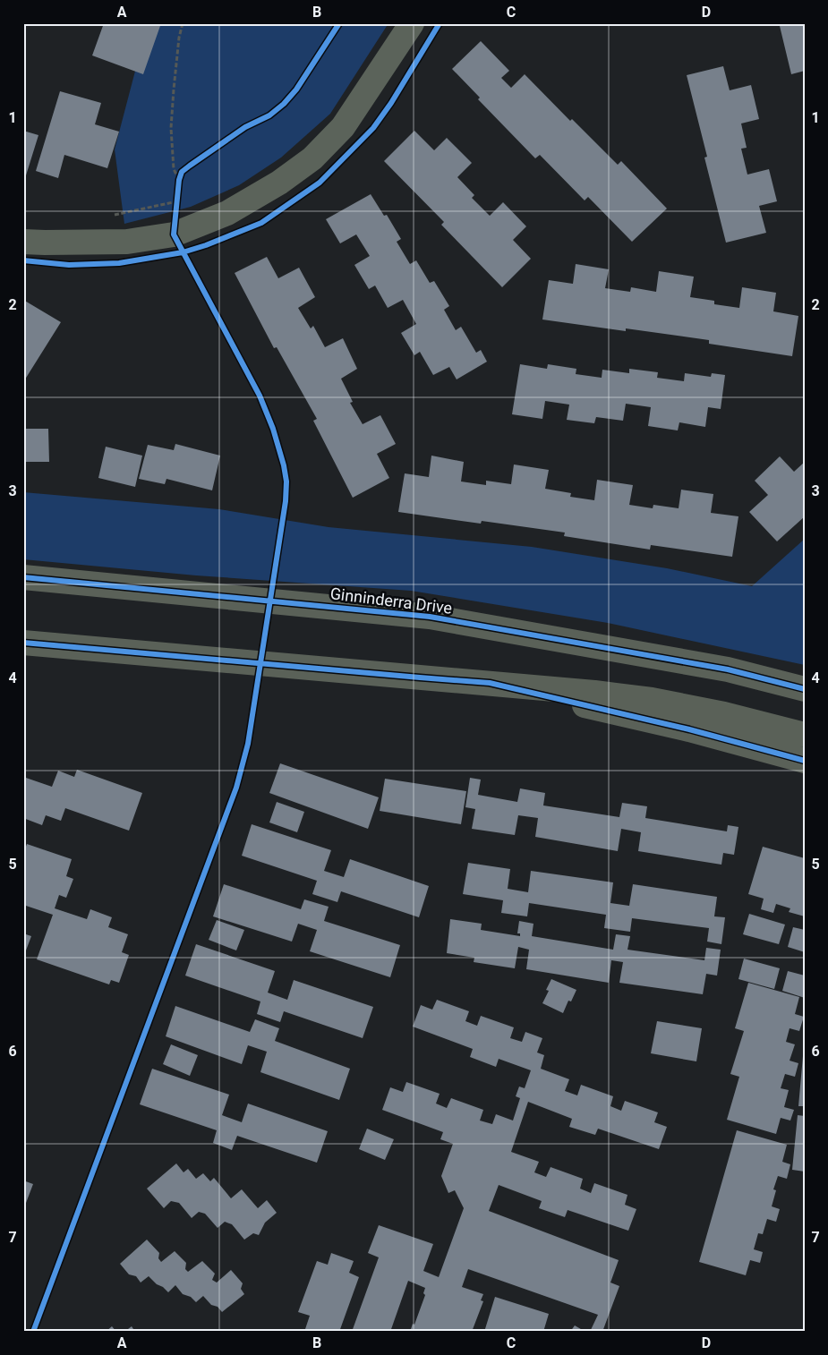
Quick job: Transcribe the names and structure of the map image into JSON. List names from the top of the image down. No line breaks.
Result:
{"streets":{"main road":["Ginninderra Drive"]},"grid":{"columns":["A","B","C","D"],"rows":["1","2","3","4","5","6","7"]}}
